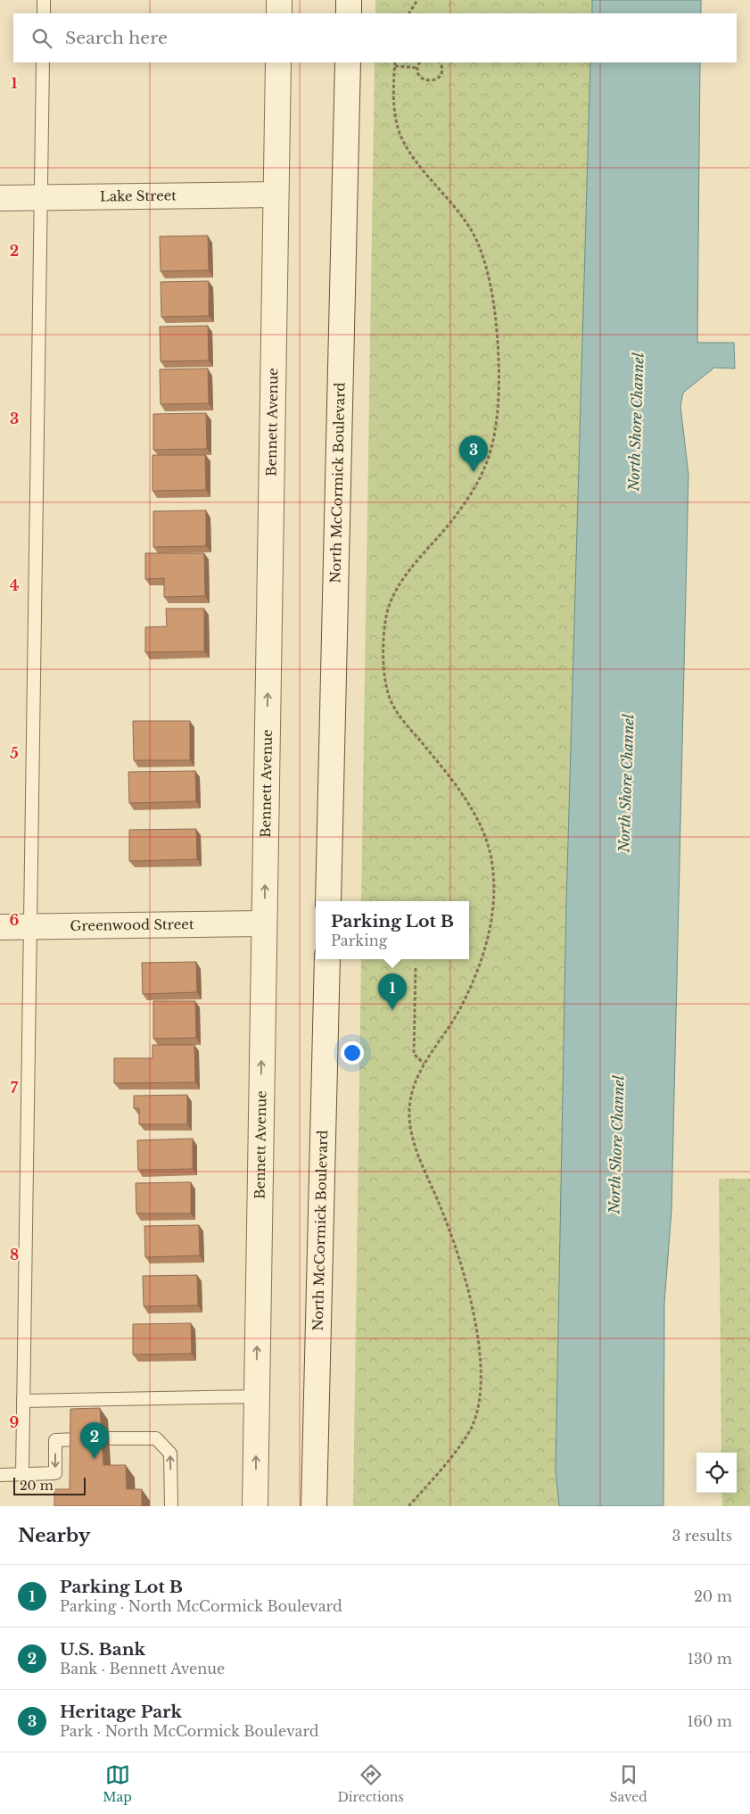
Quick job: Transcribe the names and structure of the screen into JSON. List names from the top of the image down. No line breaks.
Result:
{"streets":{"street":["Lake Street","Bennett Avenue","North McCormick Boulevard","Greenwood Street"]},"crossings":[["Lake Street","Bennett Avenue"],["Bennett Avenue","Greenwood Street"]],"one_way":["Bennett Avenue"],"water":["North Shore Channel"],"scale_bar":"20 m","page":{"search":"Search here","pins":["3","1","2"],"popup":["Parking Lot B","Parking"],"scale":"20 m","heading":["Nearby","3 results"],"list":[{"mark":"1","name":"Parking Lot B","note":"Parking · North McCormick Boulevard","value":"20 m"},{"mark":"2","name":"U.S. Bank","note":"Bank · Bennett Avenue","value":"130 m"},{"mark":"3","name":"Heritage Park","note":"Park · North McCormick Boulevard","value":"160 m"}],"nav":["Map","Directions","Saved"]},"grid":{"rows":["1","2","3","4","5","6","7","8","9"]}}
